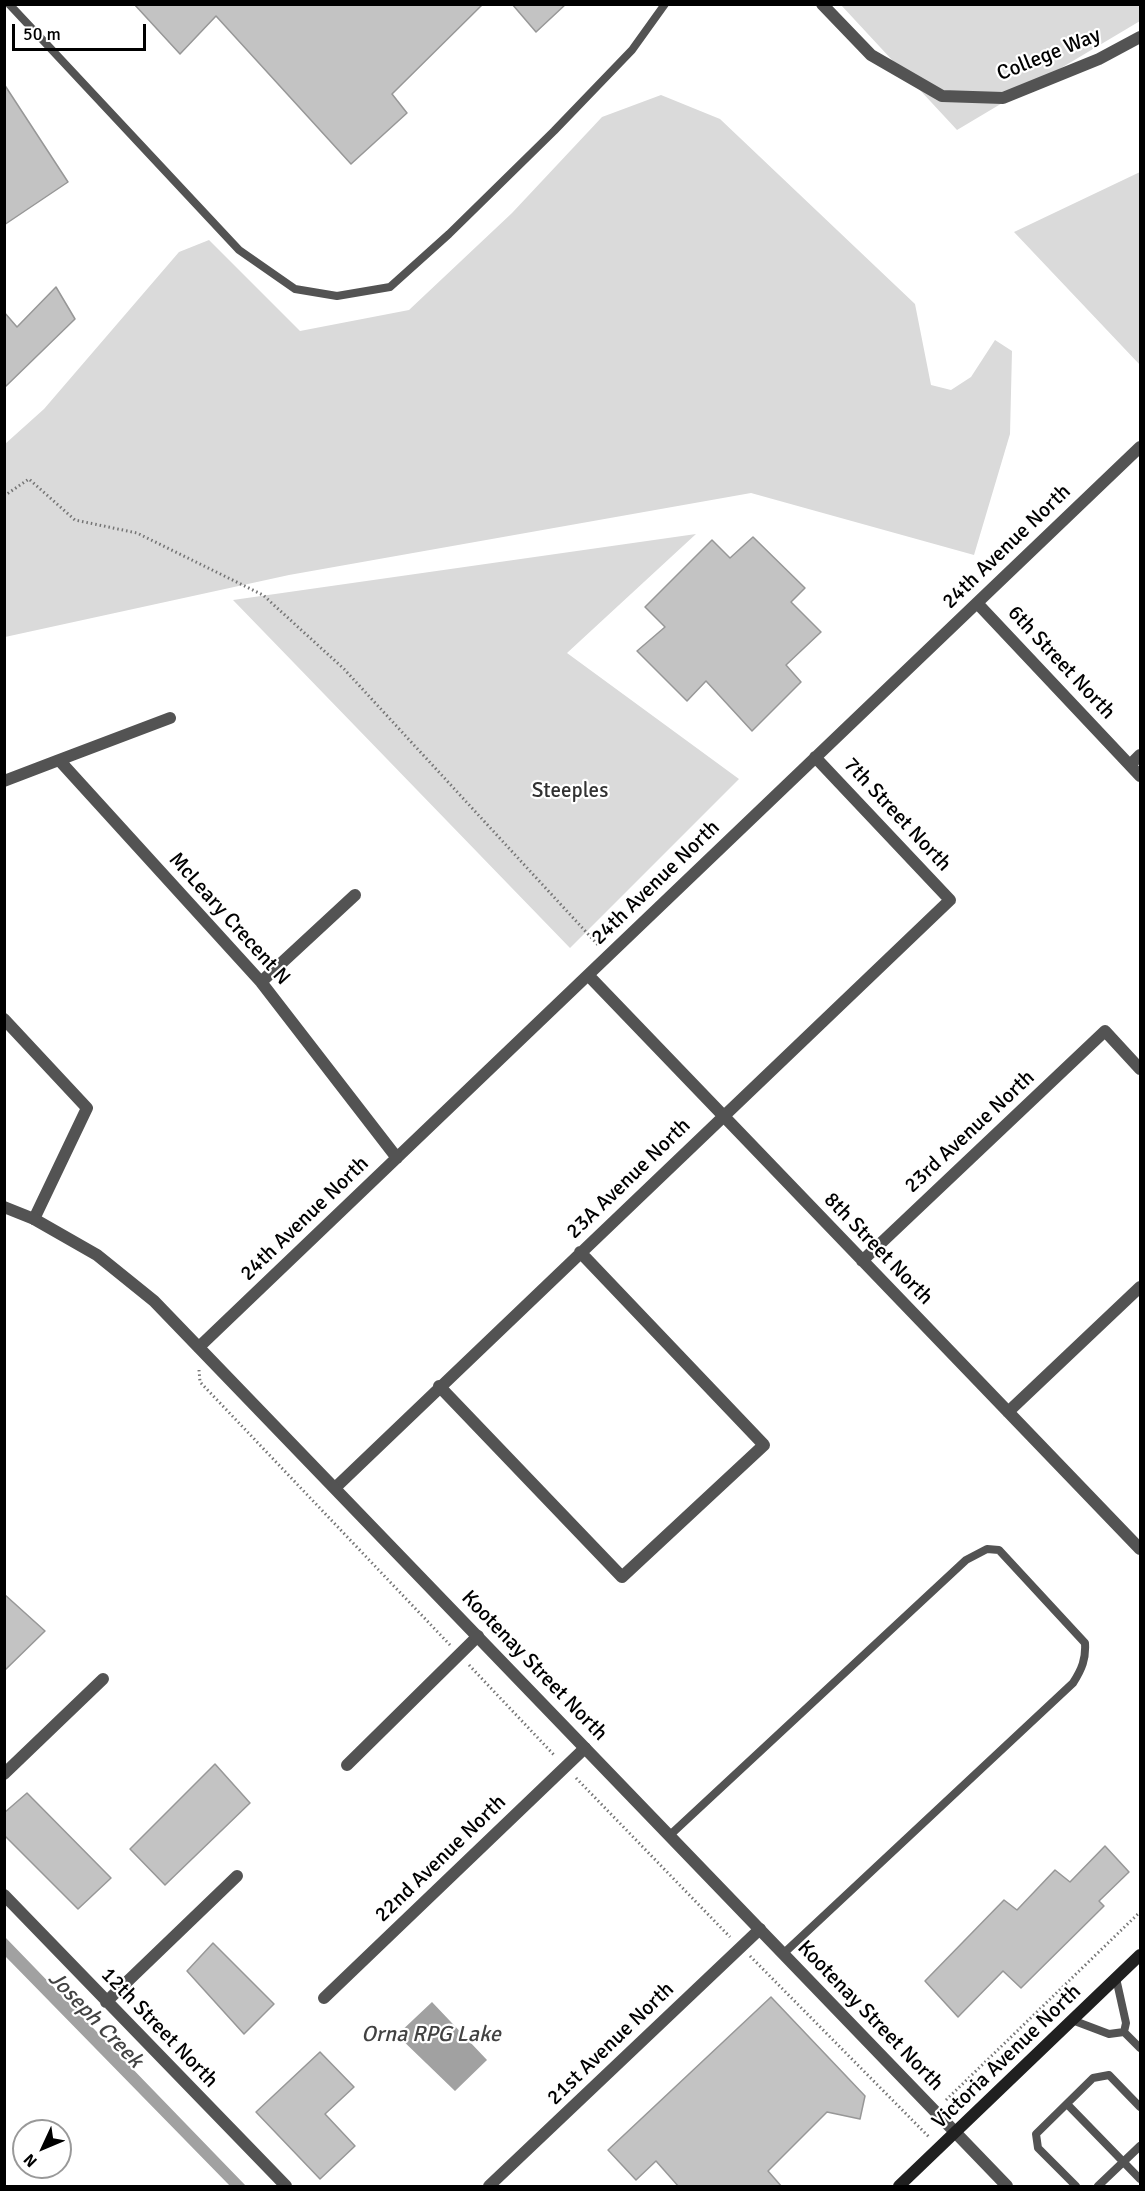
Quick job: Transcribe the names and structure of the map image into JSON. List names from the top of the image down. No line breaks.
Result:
{"streets":{"main road":["Victoria Avenue North"],"street":["College Way","24th Avenue North","6th Street North","7th Street North","McLeary Crecent N","23rd Avenue North","23A Avenue North","8th Street North","Kootenay Street North","22nd Avenue North","12th Street North","21st Avenue North"]},"crossings":[["24th Avenue North","6th Street North"],["24th Avenue North","7th Street North"],["24th Avenue North","McLeary Crecent N"],["24th Avenue North","8th Street North"],["24th Avenue North","Kootenay Street North"],["7th Street North","23A Avenue North"],["23rd Avenue North","8th Street North"],["23A Avenue North","8th Street North"],["23A Avenue North","Kootenay Street North"],["Kootenay Street North","22nd Avenue North"],["Kootenay Street North","21st Avenue North"],["Kootenay Street North","Victoria Avenue North"]],"water":["Joseph Creek","Orna RPG Lake"],"parks":["Steeples"],"scale_bar":"50 m","north":"bottom left"}
